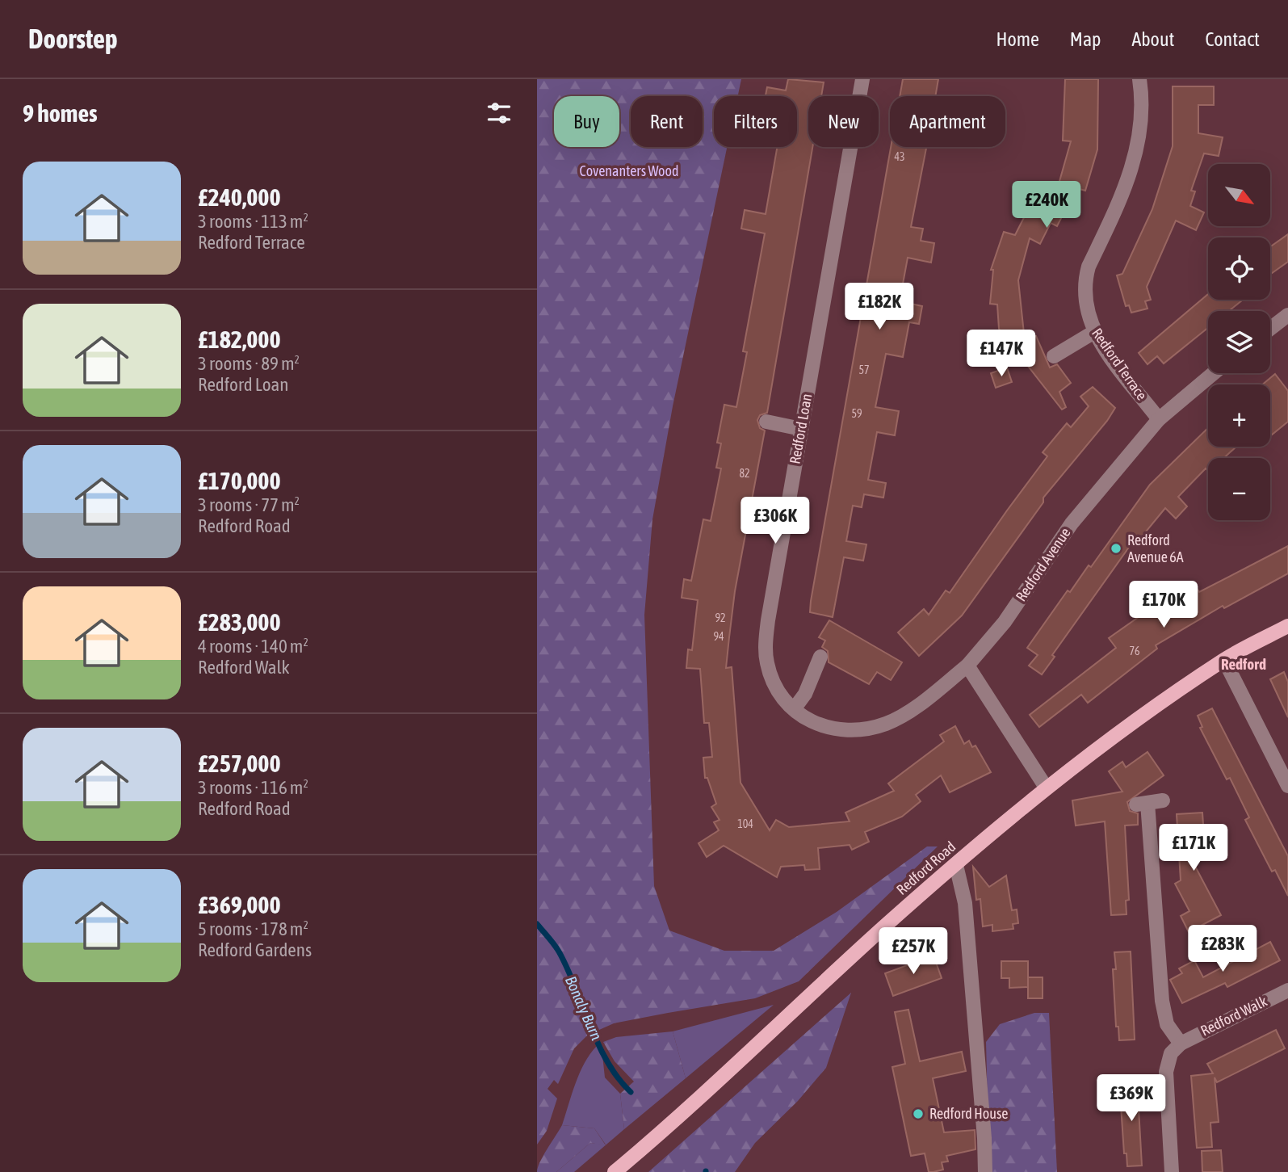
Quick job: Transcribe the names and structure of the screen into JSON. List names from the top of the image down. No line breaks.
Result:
{"streets":{"main road":["Redford Road"],"street":["Redford Terrace","Redford Loan","Redford Avenue","Redford Walk"]},"crossings":[["Redford Terrace","Redford Avenue"],["Redford Loan","Redford Avenue"]],"districts":["Redford"],"water":["Bonaly Burn"],"parks":["Covenanters Wood"],"places":["Redford Avenue 6A","Redford House"],"house_numbers":["43","57","59","82","92","94","76","104"],"north":"bottom right","page":{"header":"Doorstep","nav":["Home","Map","About","Contact"],"heading":"9 homes","chip":["Buy","Rent","Filters","New","Apartment"],"list":[{"name":"£240,000","note":"3 rooms · 113 m² · Redford Terrace"},{"name":"£182,000","note":"3 rooms · 89 m² · Redford Loan"},{"name":"£170,000","note":"3 rooms · 77 m² · Redford Road"},{"name":"£283,000","note":"4 rooms · 140 m² · Redford Walk"},{"name":"£257,000","note":"3 rooms · 116 m² · Redford Road"},{"name":"£369,000","note":"5 rooms · 178 m² · Redford Gardens"}],"map_buttons":["+","−"],"price":["£240K","£182K","£147K","£306K","£170K","£171K","£283K","£257K","£369K"]}}
